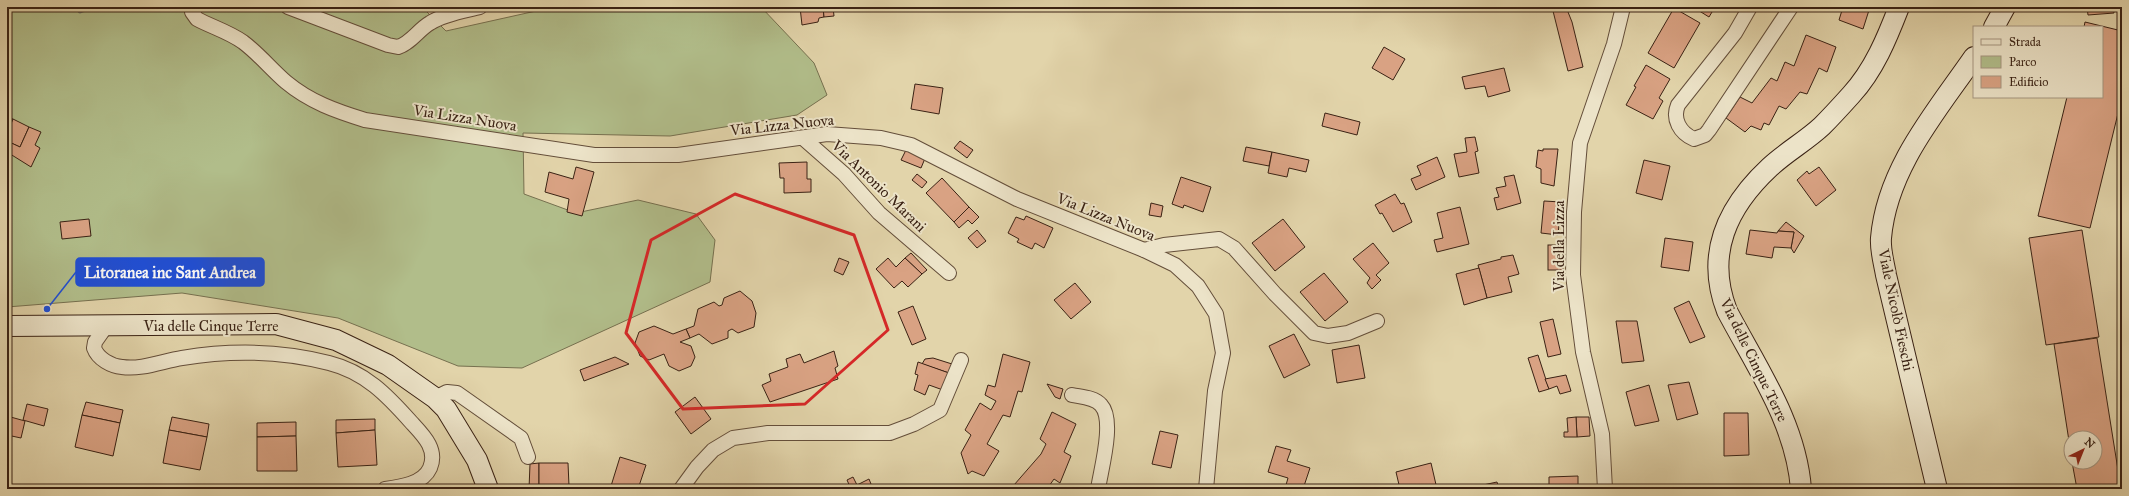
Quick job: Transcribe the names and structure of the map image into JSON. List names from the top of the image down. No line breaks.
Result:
{"streets":{"main road":["Viale Nicolò Fieschi","Via delle Cinque Terre"],"street":["Via Lizza Nuova","Via Antonio Marani","Via della Lizza"]},"crossings":[["Via Lizza Nuova","Via Antonio Marani"]],"places":["Litoranea inc Sant Andrea"],"legend":["Strada","Parco","Edificio"],"north":"top right"}
